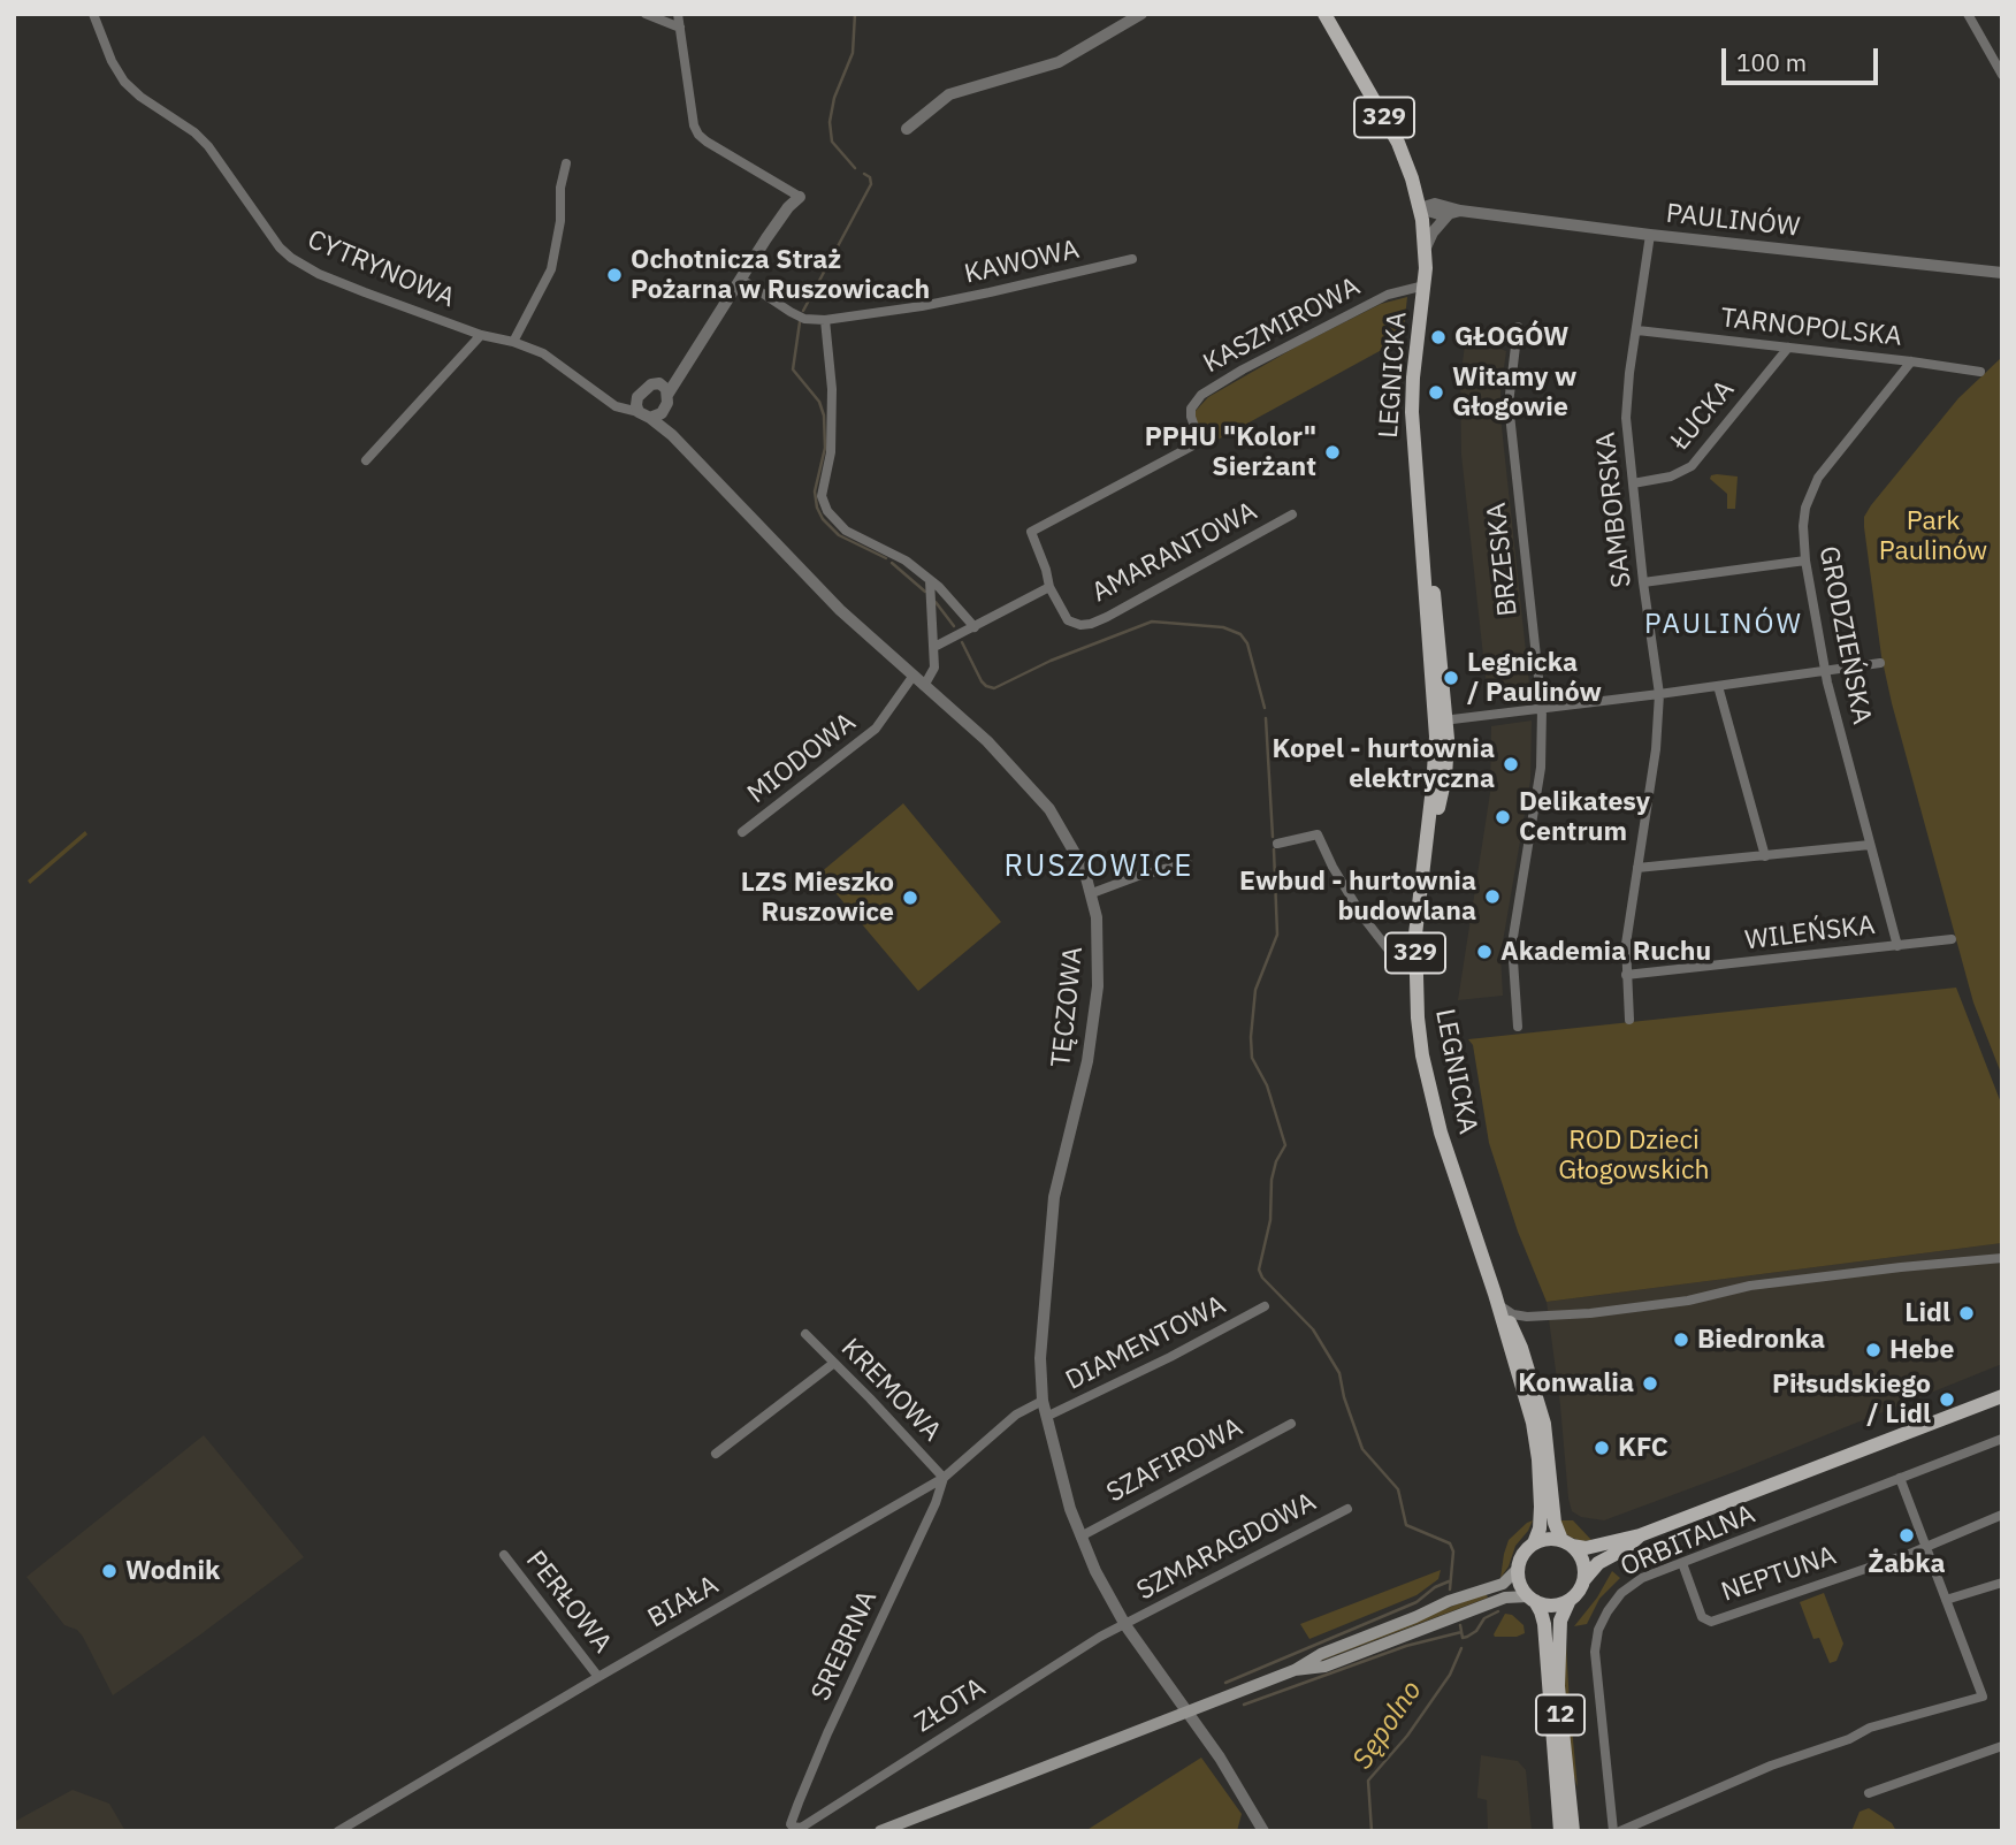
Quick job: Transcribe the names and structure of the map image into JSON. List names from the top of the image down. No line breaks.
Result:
{"streets":{"main road":["329","LEGNICKA","12"],"street":["PAULINÓW","KAWOWA","CYTRYNOWA","KASZMIROWA","TARNOPOLSKA","ŁUCKA","SAMBORSKA","AMARANTOWA","BRZESKA","GRODZIEŃSKA","MIODOWA","WILEŃSKA","TĘCZOWA","DIAMENTOWA","KREMOWA","SZAFIROWA","ORBITALNA","SZMARAGDOWA","NEPTUNA","PERŁOWA","BIAŁA","SREBRNA","ZŁOTA"]},"crossings":[["329","PAULINÓW"],["329","LEGNICKA"],["PAULINÓW","LEGNICKA"],["PAULINÓW","SAMBORSKA"],["CYTRYNOWA","TĘCZOWA"],["KASZMIROWA","LEGNICKA"],["KASZMIROWA","AMARANTOWA"],["TARNOPOLSKA","ŁUCKA"],["TARNOPOLSKA","SAMBORSKA"],["TARNOPOLSKA","GRODZIEŃSKA"],["LEGNICKA","12"],["ŁUCKA","SAMBORSKA"],["SAMBORSKA","WILEŃSKA"],["GRODZIEŃSKA","WILEŃSKA"],["MIODOWA","TĘCZOWA"],["TĘCZOWA","DIAMENTOWA"],["TĘCZOWA","SZAFIROWA"],["TĘCZOWA","SZMARAGDOWA"],["TĘCZOWA","BIAŁA"],["TĘCZOWA","ZŁOTA"],["KREMOWA","BIAŁA"],["KREMOWA","SREBRNA"],["ORBITALNA","NEPTUNA"],["SZMARAGDOWA","ZŁOTA"],["PERŁOWA","BIAŁA"],["BIAŁA","SREBRNA"],["SREBRNA","ZŁOTA"]],"districts":["PAULINÓW","RUSZOWICE"],"water":["Sępolno"],"parks":["Park Paulinów","ROD Dzieci Głogowskich"],"places":["Ochotnicza Straż Pożarna w Ruszowicach","GŁOGÓW","Witamy w Głogowie","PPHU \"Kolor\" Sierżant","Legnicka / Paulinów","Kopel - hurtownia elektryczna","Delikatesy Centrum","Ewbud - hurtownia budowlana","LZS Mieszko Ruszowice","Akademia Ruchu","Lidl","Biedronka","Hebe","Konwalia","Piłsudskiego / Lidl","KFC","Żabka","Wodnik"],"scale_bar":"100 m"}
